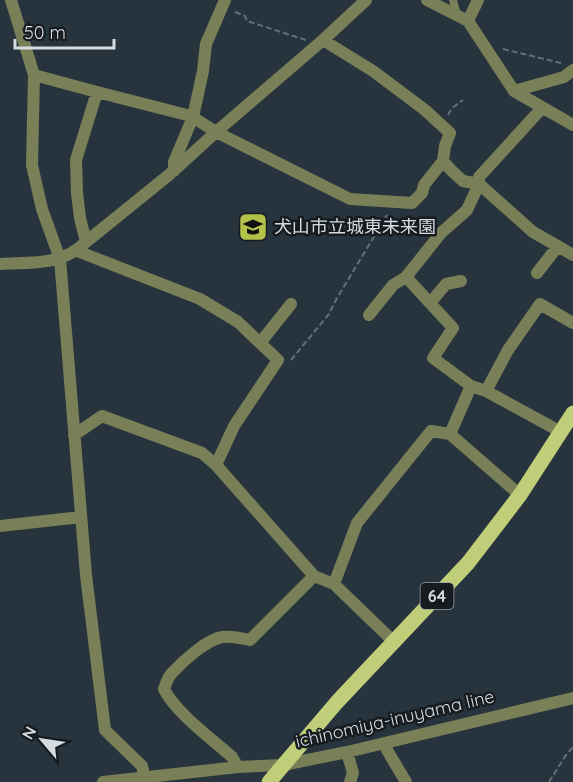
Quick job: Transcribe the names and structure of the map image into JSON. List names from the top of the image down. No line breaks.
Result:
{"streets":{"main road":["64","ichinomiya-inuyama line"]},"places":{"school or university":["犬山市立城東未来園"]},"scale_bar":"50 m","north":"top left"}
